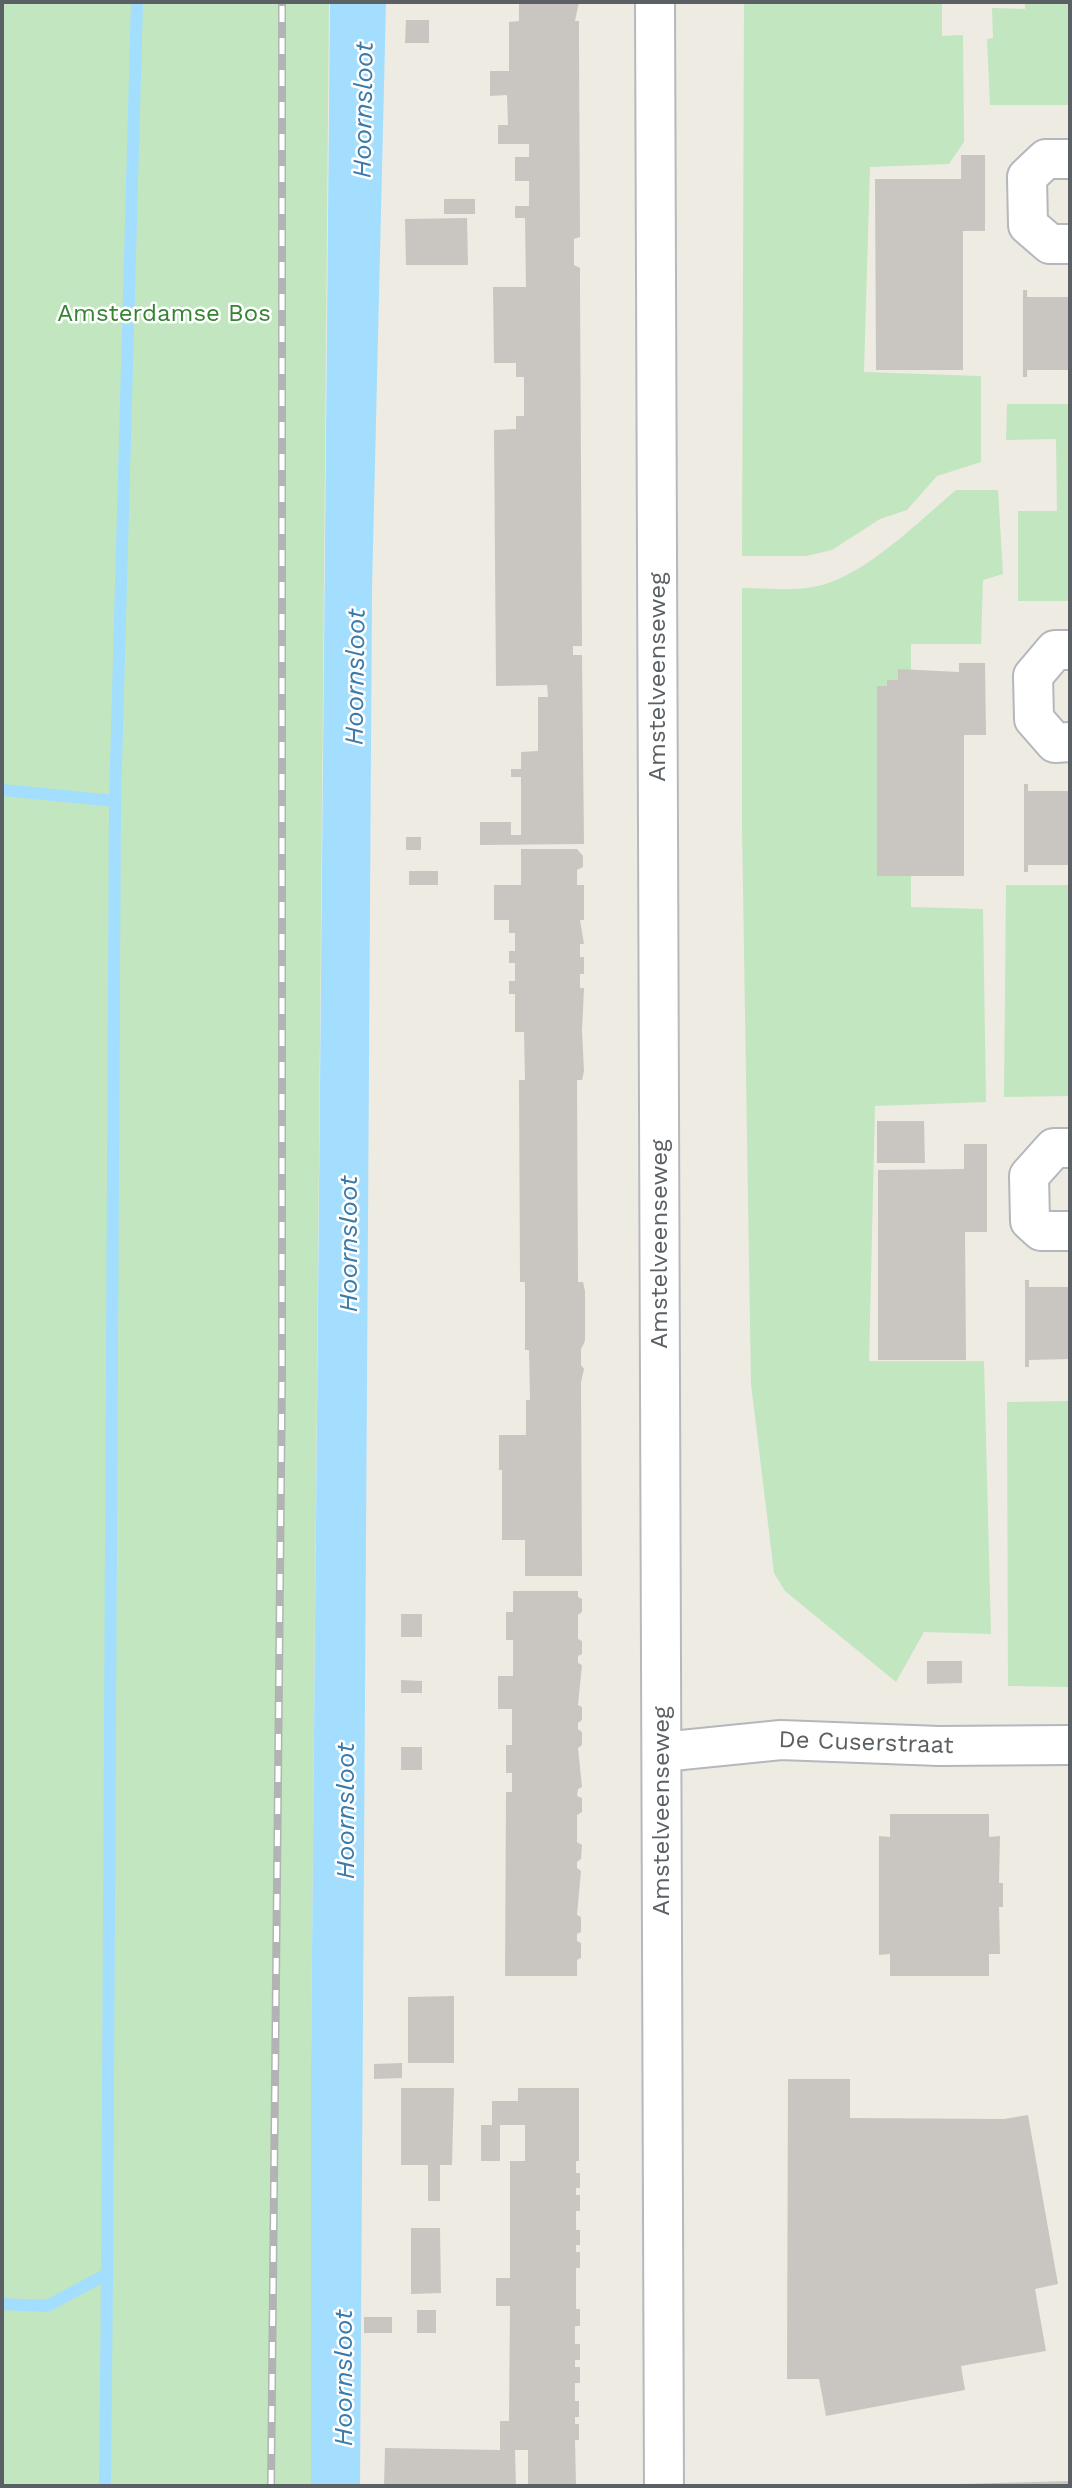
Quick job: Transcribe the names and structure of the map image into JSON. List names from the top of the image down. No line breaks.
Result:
{"streets":{"main road":["Amstelveenseweg","De Cuserstraat"]},"crossings":[["Amstelveenseweg","De Cuserstraat"]],"water":["Hoornsloot"],"parks":["Amsterdamse Bos"]}
